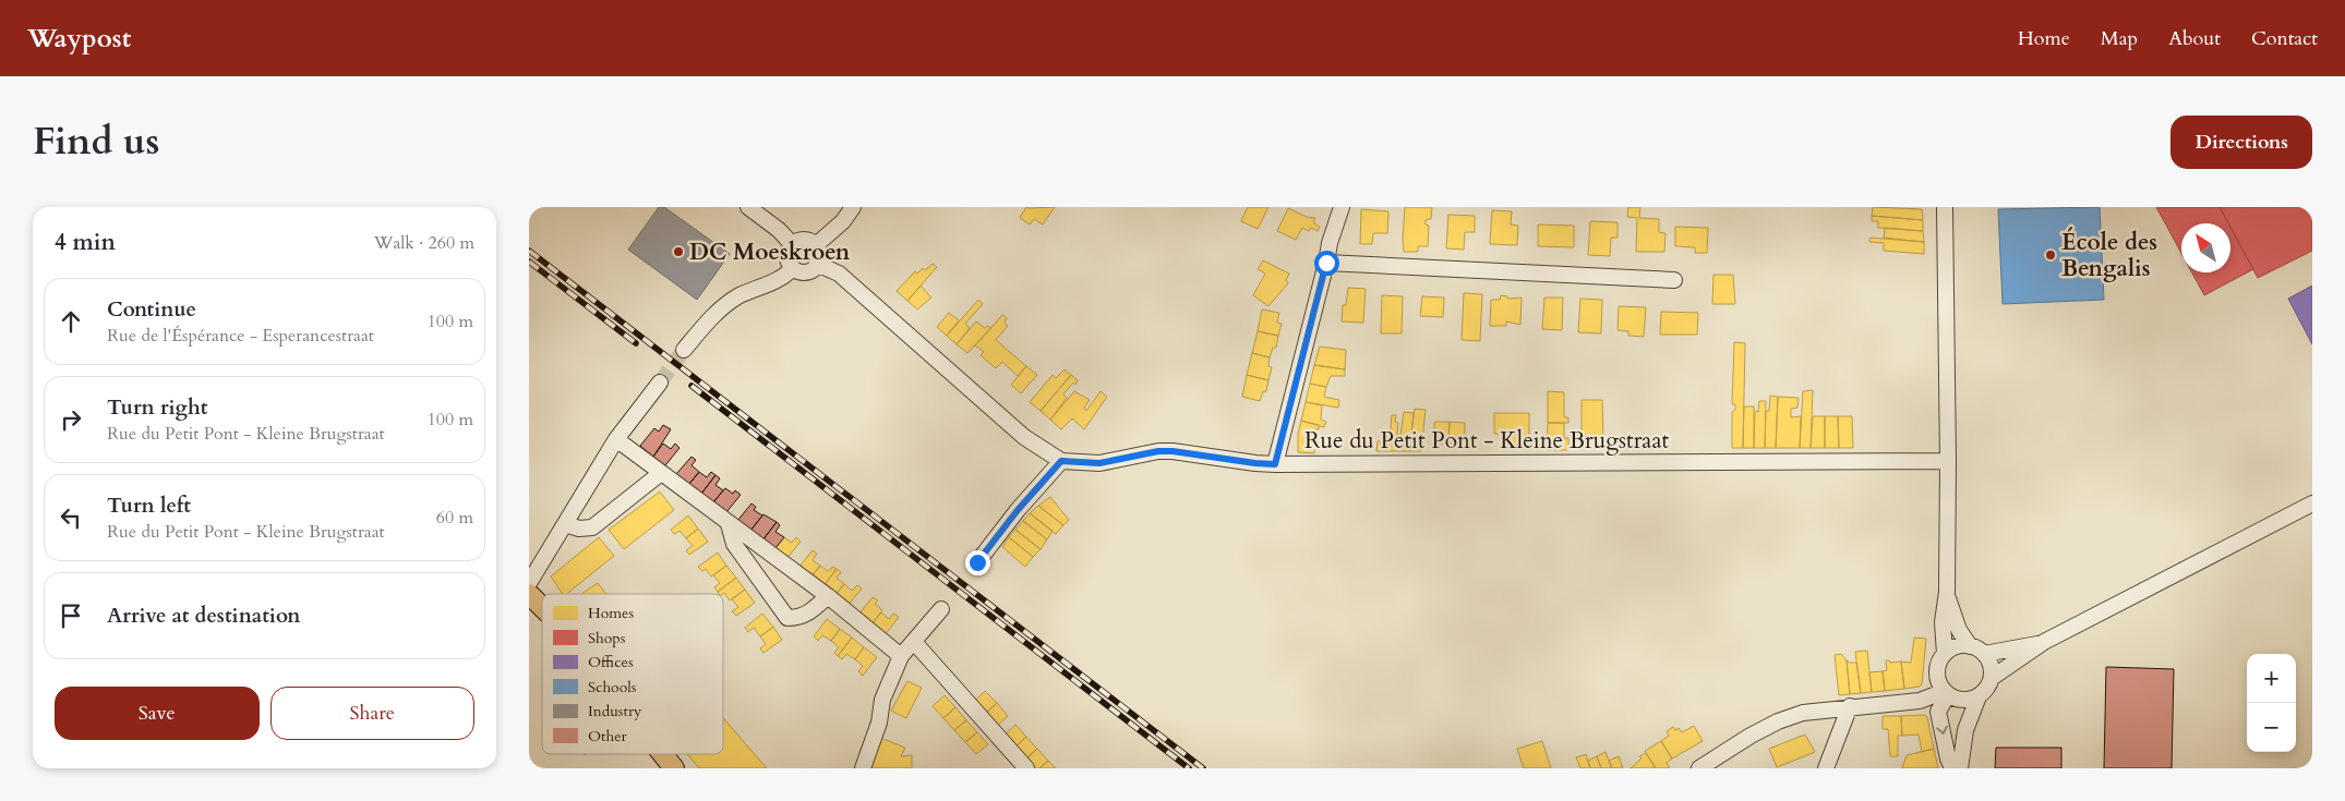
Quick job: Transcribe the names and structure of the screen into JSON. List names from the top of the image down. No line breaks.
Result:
{"streets":{"street":["Rue du Petit Pont - Kleine Brugstraat"]},"places":["DC Moeskroen","École des Bengalis"],"legend":["Homes","Shops","Offices","Schools","Industry","Other"],"north":"top left","page":{"header":"Waypost","nav":["Home","Map","About","Contact"],"title":"Find us","buttons":["Directions",["Save","Share"]],"heading":["4 min","Walk · 260 m"],"list":[["Continue","Rue de l'Éspérance - Esperancestraat","100 m"],["Turn right","Rue du Petit Pont - Kleine Brugstraat","100 m"],["Turn left","Rue du Petit Pont - Kleine Brugstraat","60 m"],"Arrive at destination"],"map_buttons":["+","−"]}}
